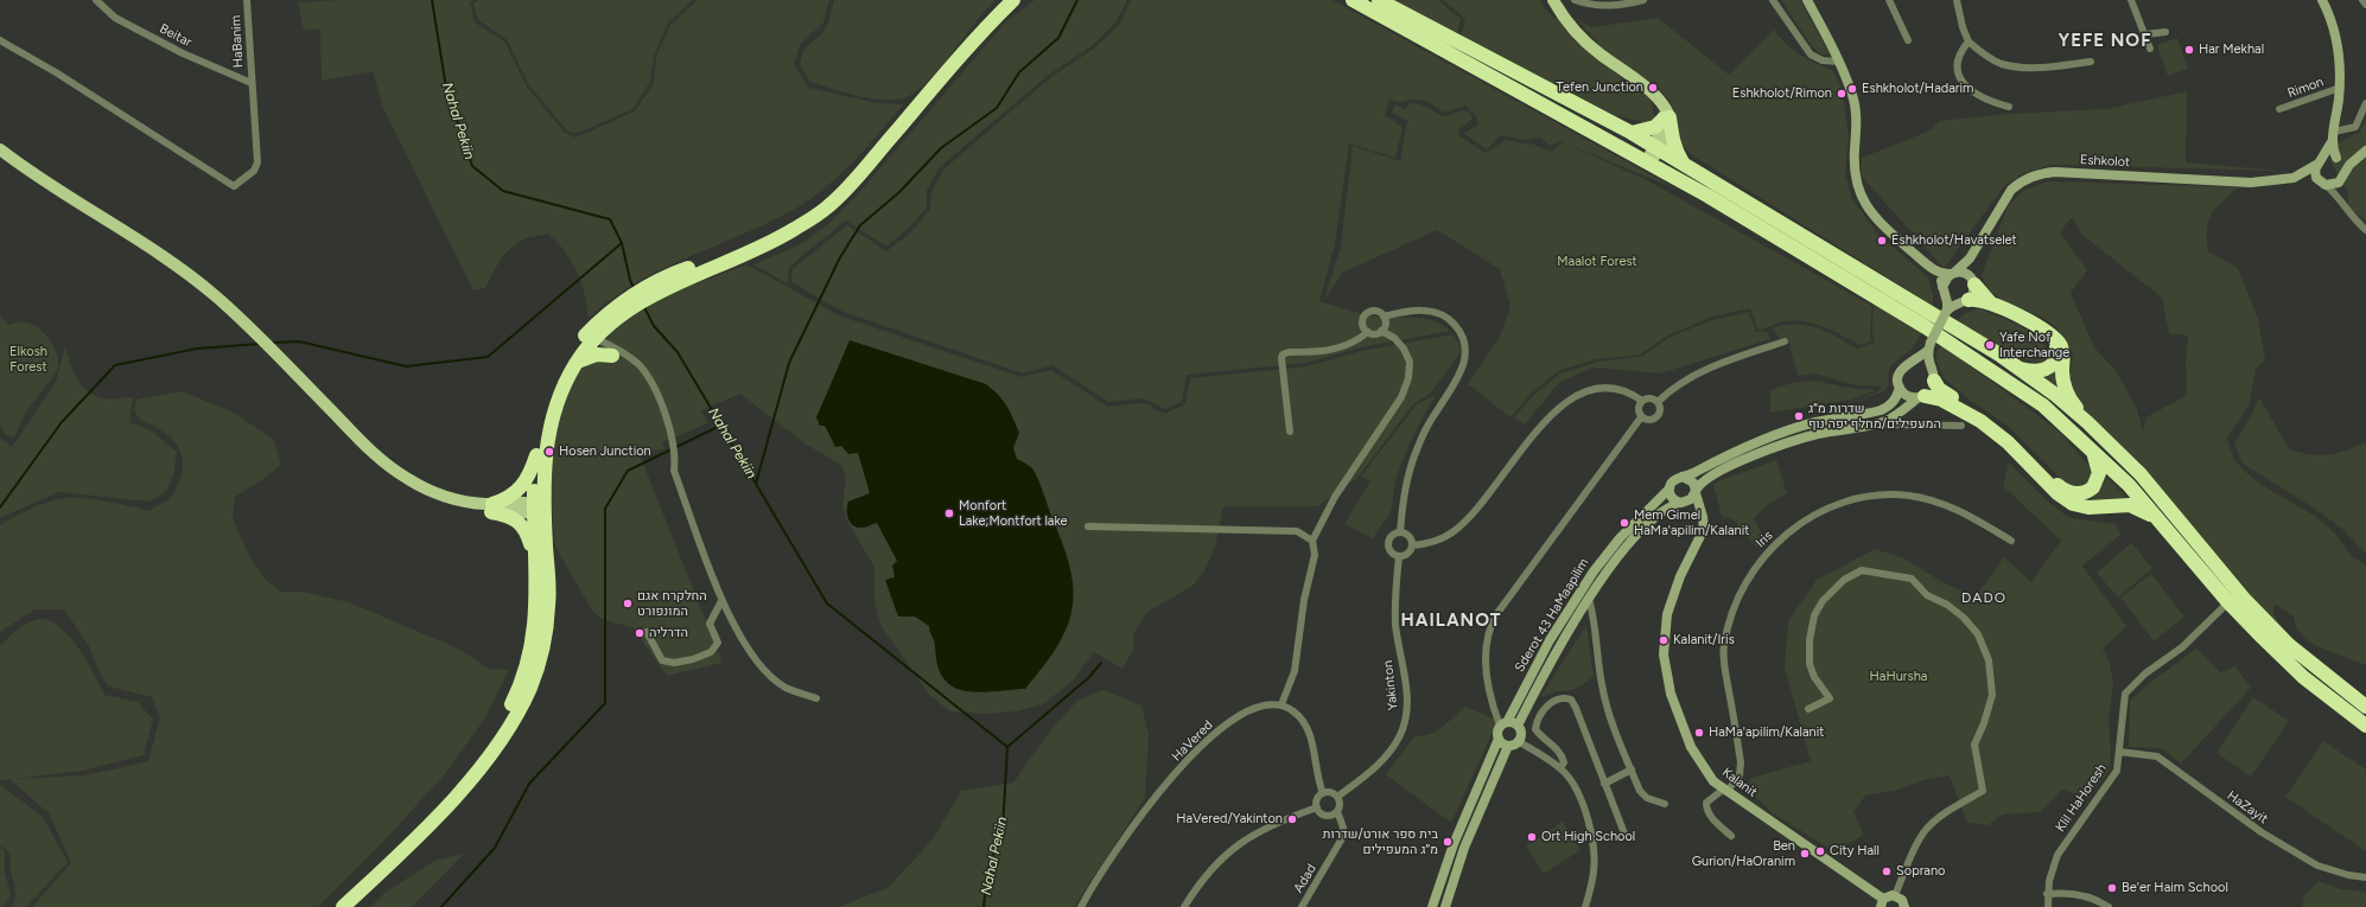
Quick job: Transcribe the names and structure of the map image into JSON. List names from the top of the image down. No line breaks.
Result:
{"streets":{"main road":["Eshkolot","Sderot 43 HaMaapilim","Kalanit"],"street":["Beitar","HaBanim","Rimon","Iris","Yakinton","HaVered","Klil HaHoresh","HaZayit","Adad"]},"crossings":[["Beitar","HaBanim"],["Rimon","Eshkolot"],["Iris","Kalanit"],["Yakinton","Adad"],["Klil HaHoresh","HaZayit"]],"districts":["YEFE NOF","DADO","HAILANOT"],"water":["Nahal Pekiin"],"parks":["Maalot Forest","Elkosh Forest","HaHursha"],"places":["Har Mekhal","Tefen Junction","Eshkholot/Hadarim","Eshkholot/Rimon","Eshkholot/Havatselet","Yafe Nof Interchange","שדרות מ״ג המעפילים/מחלף יפה נוף","Hosen Junction","Monfort Lake;Montfort lake","Mem Gimel HaMa'apilim/Kalanit","החלקרח אגם המונפורט","הדרליה","Kalanit/Iris","HaMa'apilim/Kalanit","HaVered/Yakinton","Ort High School","בית ספר אורט/שדרות מ״ג המעפילים","City Hall","Ben Gurion/HaOranim","Soprano","Be'er Haim School"]}
